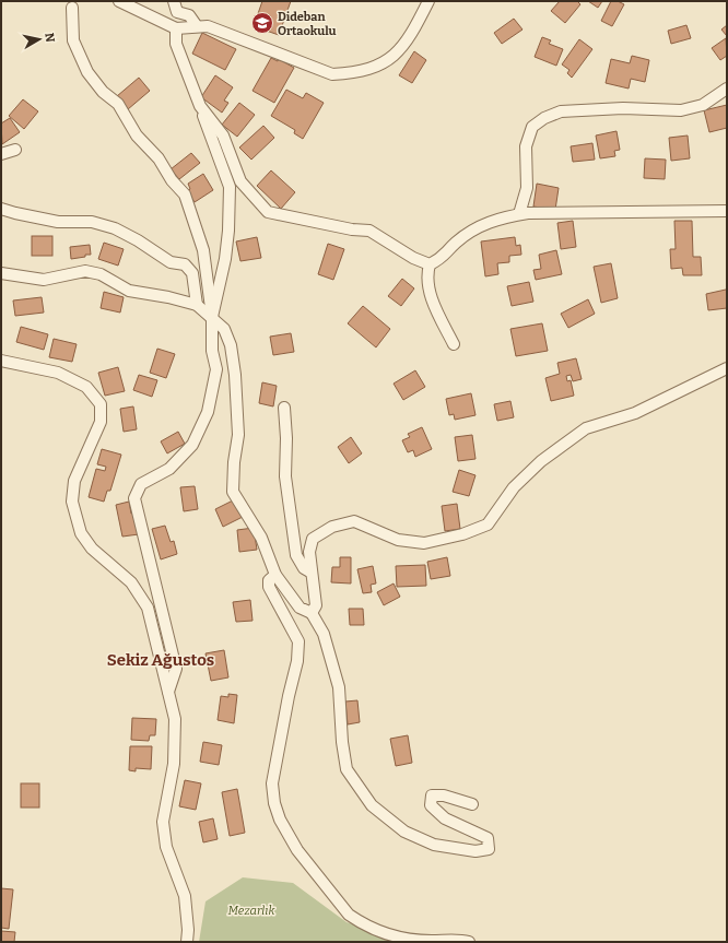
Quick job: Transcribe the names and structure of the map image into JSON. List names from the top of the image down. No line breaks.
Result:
{"districts":["Sekiz Ağustos"],"parks":["Mezarlık"],"places":{"school or university":["Dideban Ortaokulu"]},"north":"right"}
